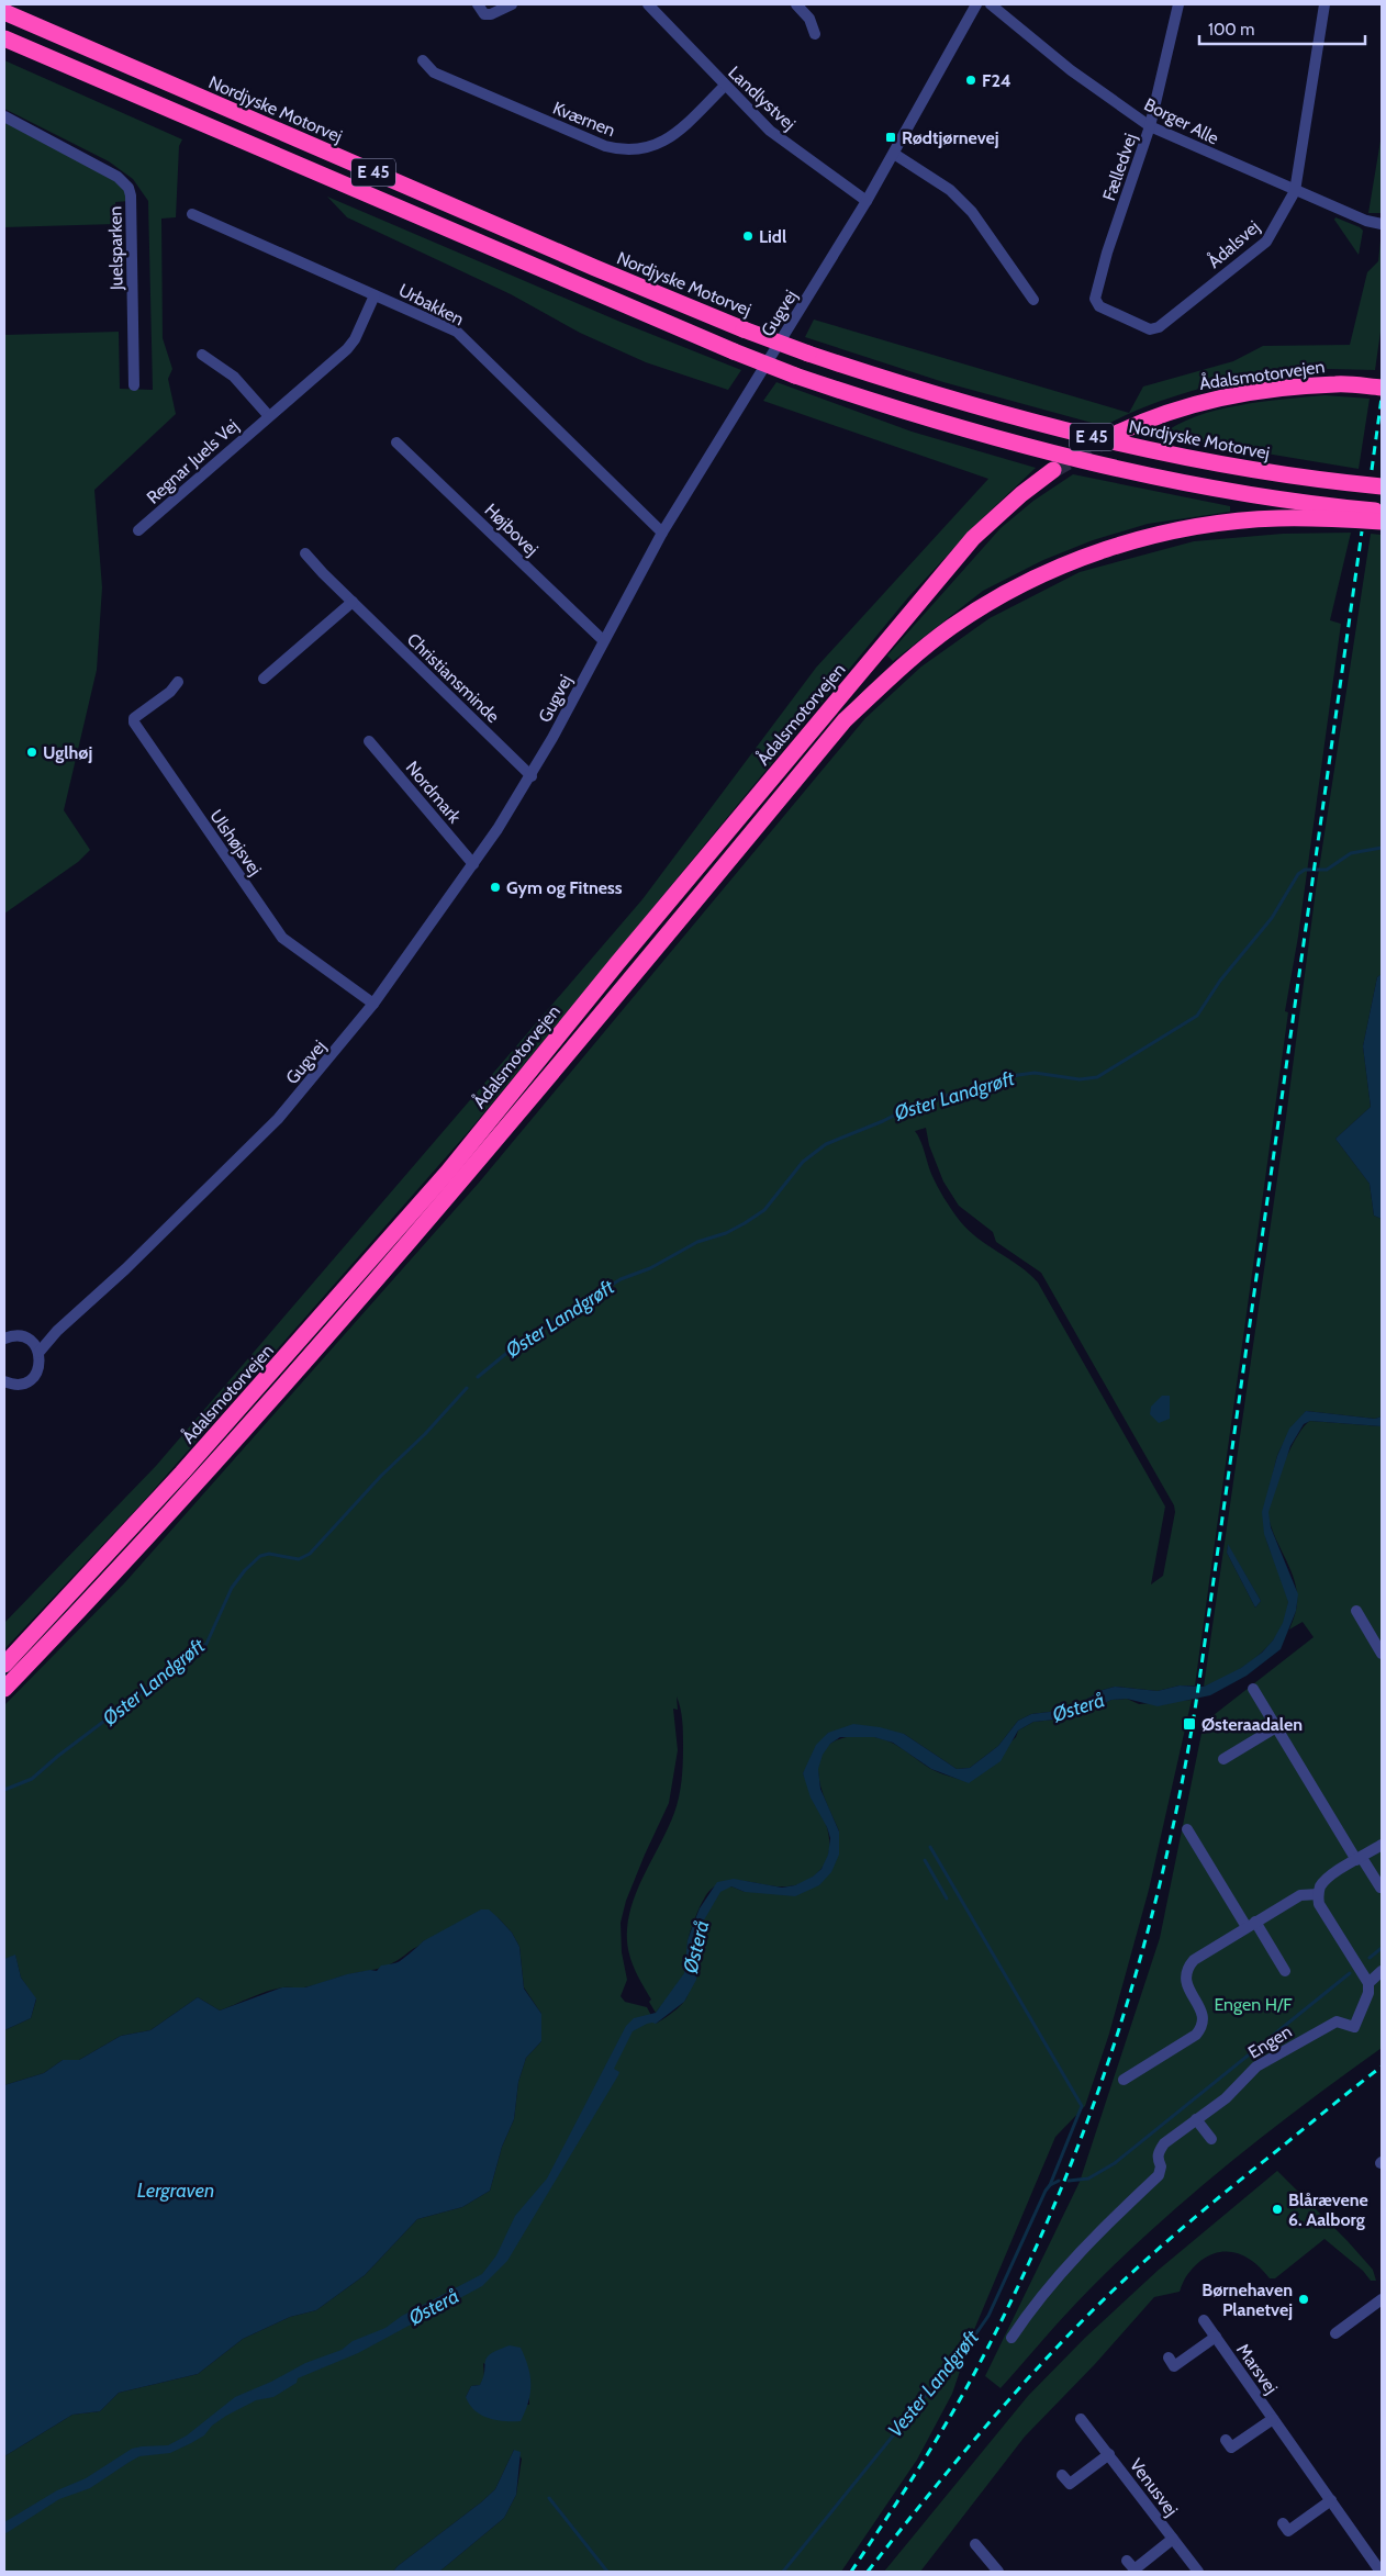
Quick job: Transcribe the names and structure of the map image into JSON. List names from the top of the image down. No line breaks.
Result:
{"streets":{"highway":["Nordjyske Motorvej","E 45","Ådalsmotorvejen"],"street":["Landlystvej","Kværnen","Borger Alle","Fælledvej","Ådalsvej","Juelsparken","Urbakken","Gugvej","Regnar Juels Vej","Højbovej","Christiansminde","Nordmark","Ulshøjsvej","Engen","Marsvej","Venusvej"]},"crossings":[["Landlystvej","Kværnen"],["Landlystvej","Gugvej"],["Borger Alle","Fælledvej"],["Borger Alle","Ådalsvej"],["Fælledvej","Ådalsvej"],["Urbakken","Gugvej"],["Urbakken","Regnar Juels Vej"],["Gugvej","Højbovej"],["Gugvej","Christiansminde"],["Gugvej","Nordmark"],["Gugvej","Ulshøjsvej"]],"water":["Øster Landgrøft","Østerå","Lergraven","Vester Landgrøft"],"parks":["Engen H/F"],"places":{"other":["F24","Lidl","Uglhøj","Gym og Fitness","Blårævene 6. Aalborg","Børnehaven Planetvej"],"transit":["Rødtjørnevej","Østeraadalen"]},"scale_bar":"100 m"}
